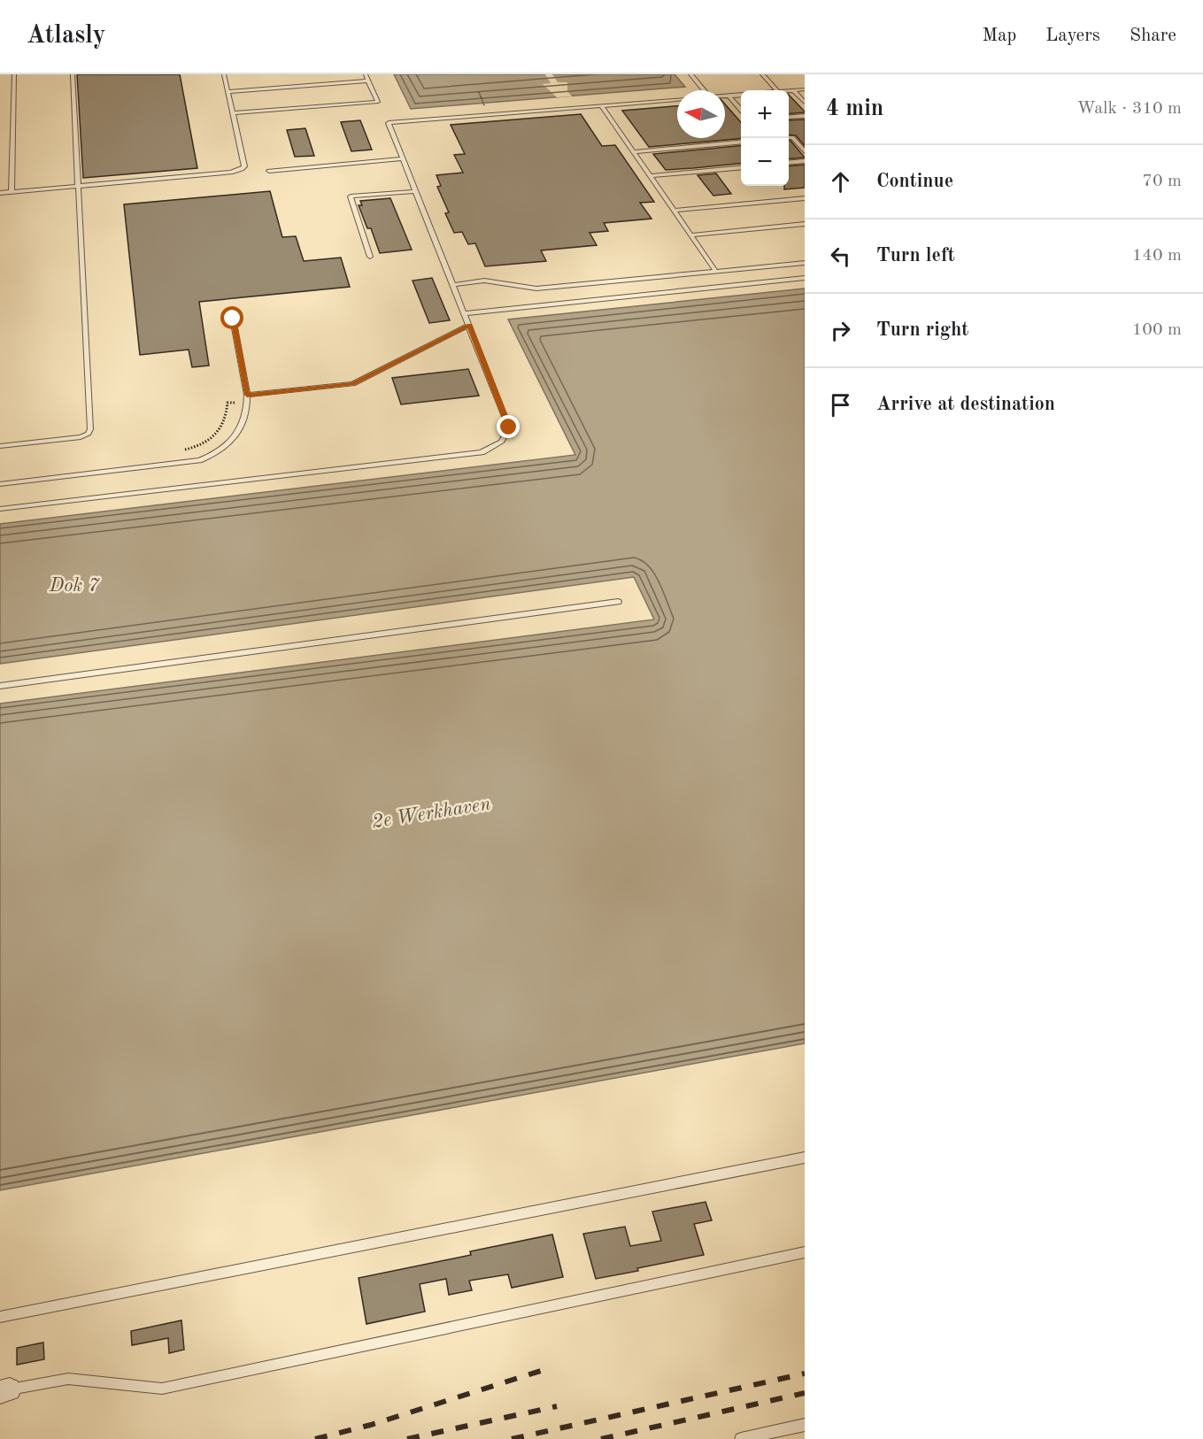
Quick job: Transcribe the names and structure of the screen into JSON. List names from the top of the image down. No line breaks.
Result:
{"water":["Dok 7","2e Werkhaven"],"north":"left","page":{"header":"Atlasly","nav":["Map","Layers","Share"],"heading":["4 min","Walk · 310 m"],"map_buttons":["+","−"],"list":[["Continue","70 m"],["Turn left","140 m"],["Turn right","100 m"],"Arrive at destination"]}}
